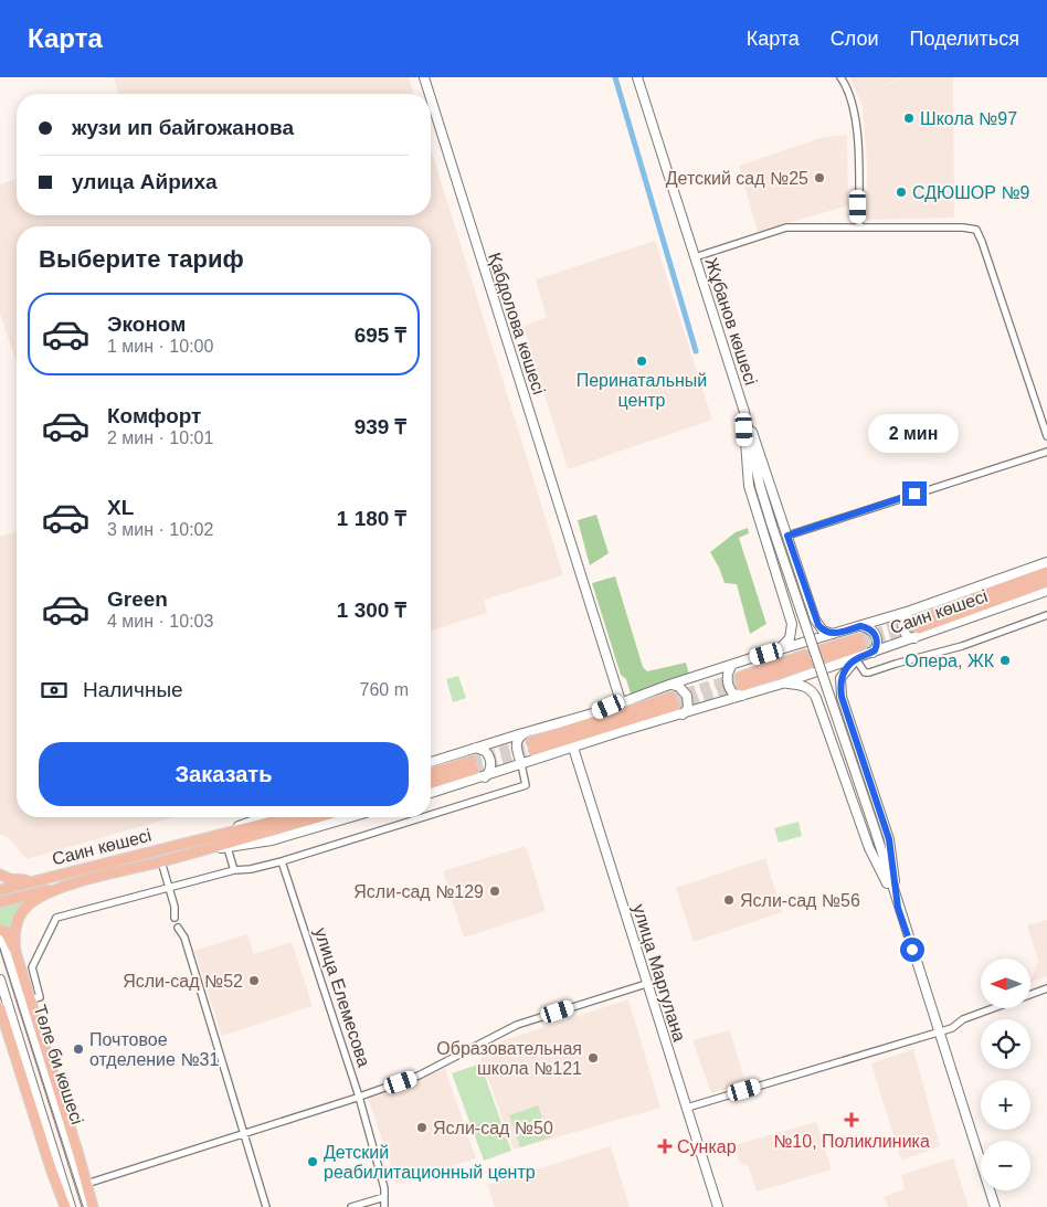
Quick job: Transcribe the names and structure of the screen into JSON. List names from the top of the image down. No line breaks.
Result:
{"streets":{"main road":["Жұбанов көшесі","Қабдолова көшесі","Саин көшесі","улица Маргулана","Төле би көшесі"],"street":["улица Елемесова"]},"crossings":[["Қабдолова көшесі","Саин көшесі"],["Саин көшесі","улица Маргулана"]],"places":{"other":["Школа №97","Детский сад №25","СДЮШОР №9","Перинатальный центр","Опера, ЖК","Ясли-сад №129","Ясли-сад №56","Ясли-сад №52","Почтовое отделение №31","Образовательная школа №121","Ясли-сад №50","Детский реабилитационный центр"],"health":["№10, Поликлиника","Сункар"]},"north":"left","page":{"header":"Карта","nav":["Карта","Слои","Поделиться"],"banner":["жузи ип байгожанова","улица Айриха"],"heading":"Выберите тариф","list":[{"name":"Эконом","note":"1 мин · 10:00","value":"695 ₸"},{"name":"Комфорт","note":"2 мин · 10:01","value":"939 ₸"},{"name":"XL","note":"3 мин · 10:02","value":"1 180 ₸"},{"name":"Green","note":"4 мин · 10:03","value":"1 300 ₸"}],"bubble":"2 мин","pay":["Наличные","760 m"],"buttons":"Заказать","map_buttons":["+","−"]}}
